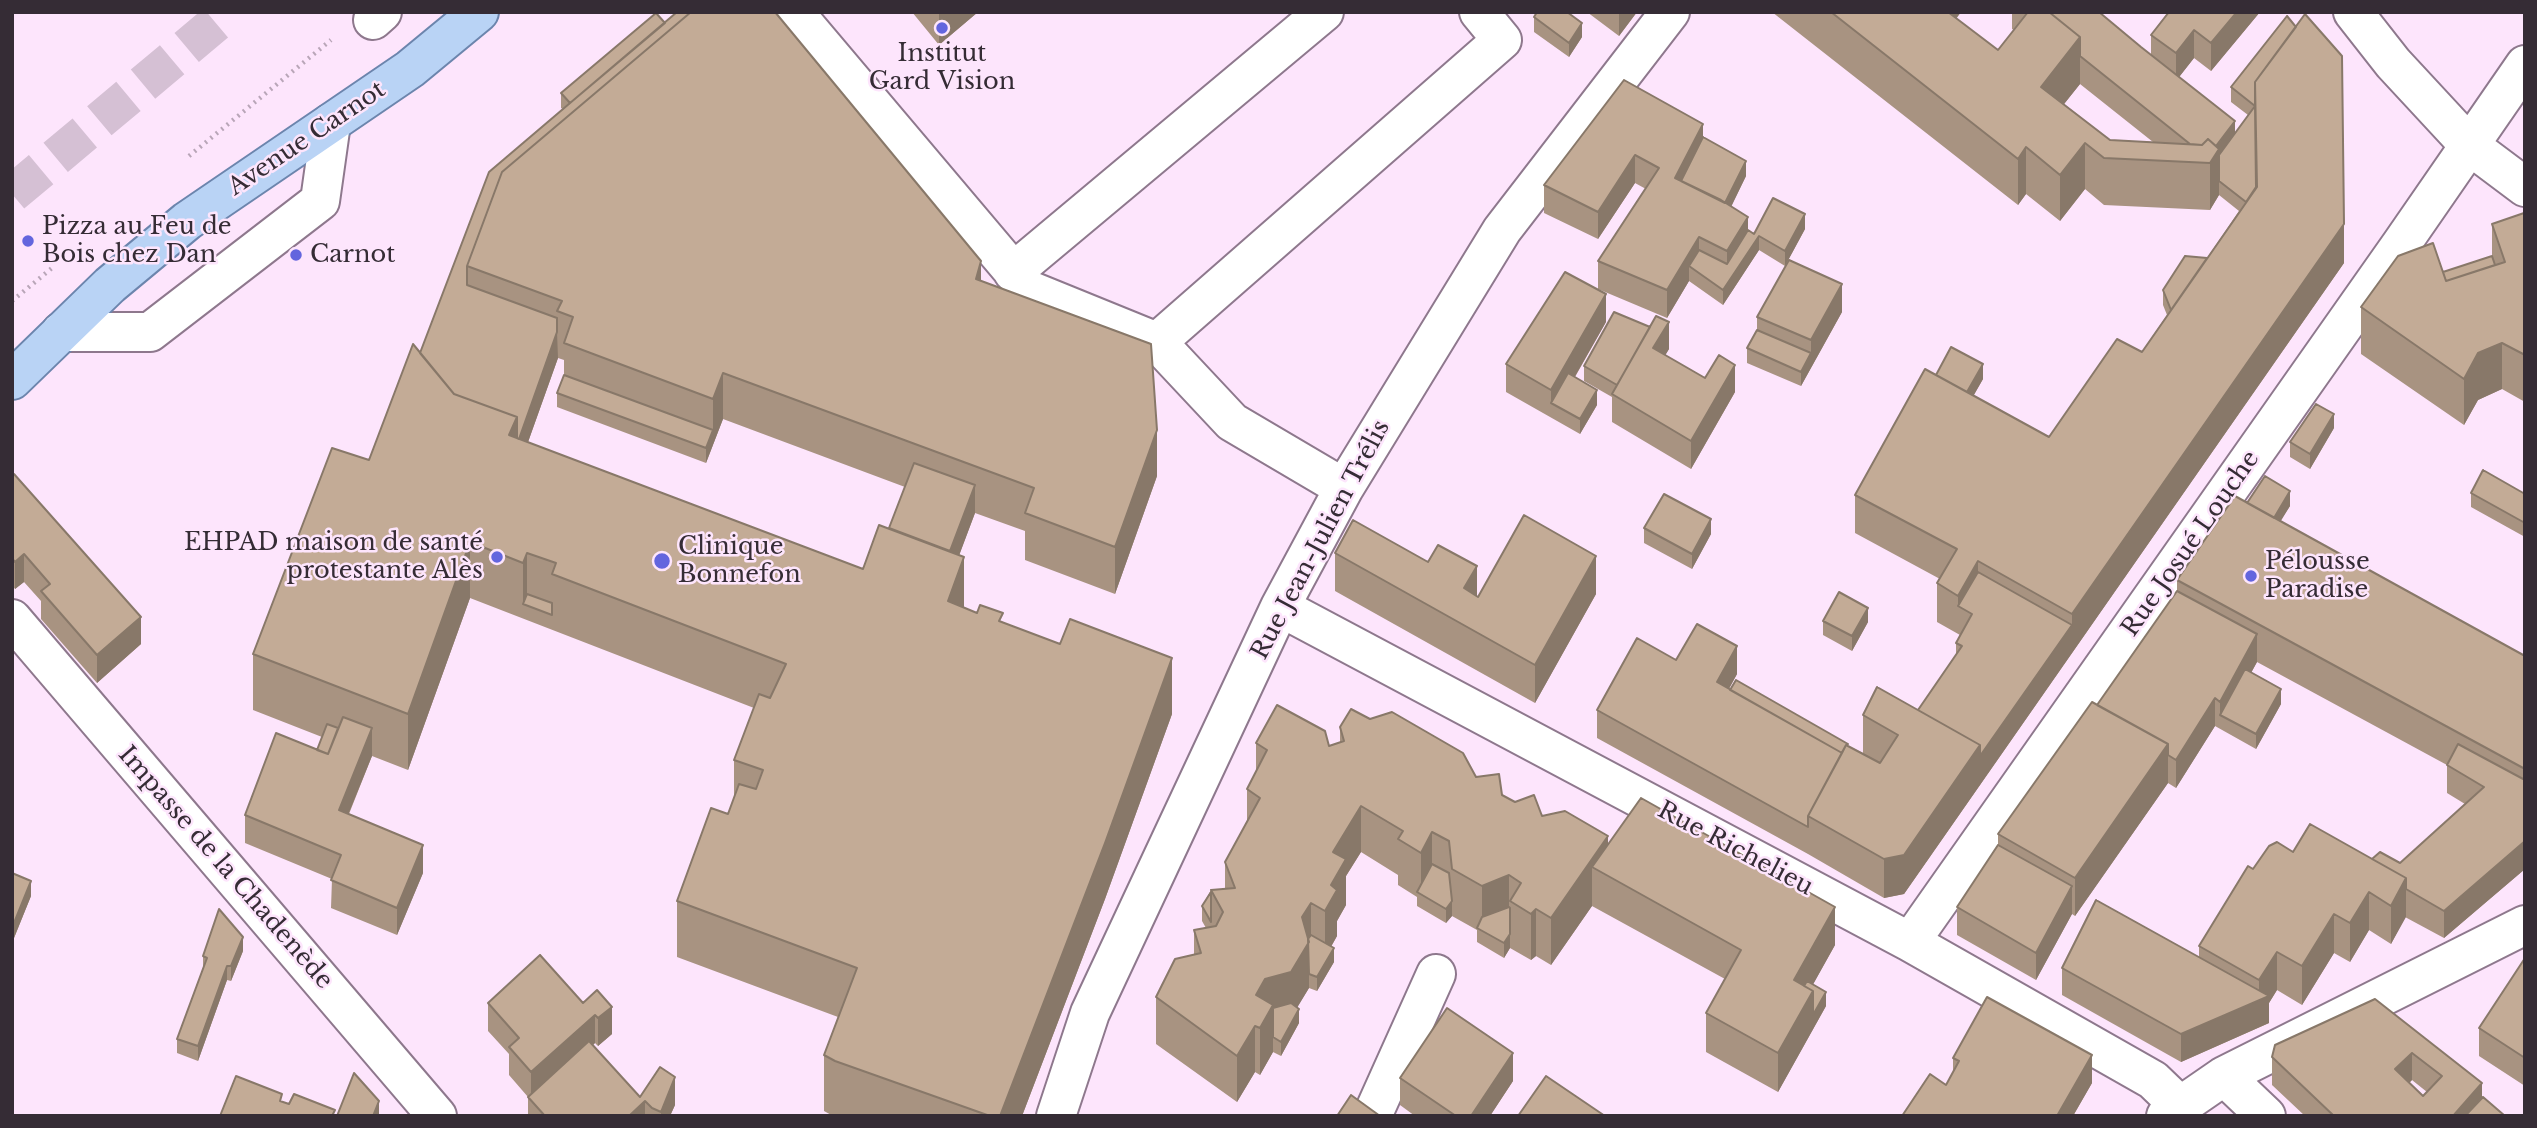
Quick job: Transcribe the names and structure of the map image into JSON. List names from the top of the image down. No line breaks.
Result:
{"streets":{"main road":["Avenue Carnot"],"street":["Rue Jean-Julien Trélis","Rue Josué Louche","Rue Richelieu","Impasse de la Chadenède"]},"crossings":[["Rue Jean-Julien Trélis","Rue Richelieu"],["Rue Josué Louche","Rue Richelieu"]],"places":["Institut Gard Vision","Pizza au Feu de Bois chez Dan","Carnot","EHPAD maison de santé protestante Alès","Clinique Bonnefon","Pélousse Paradise"]}
